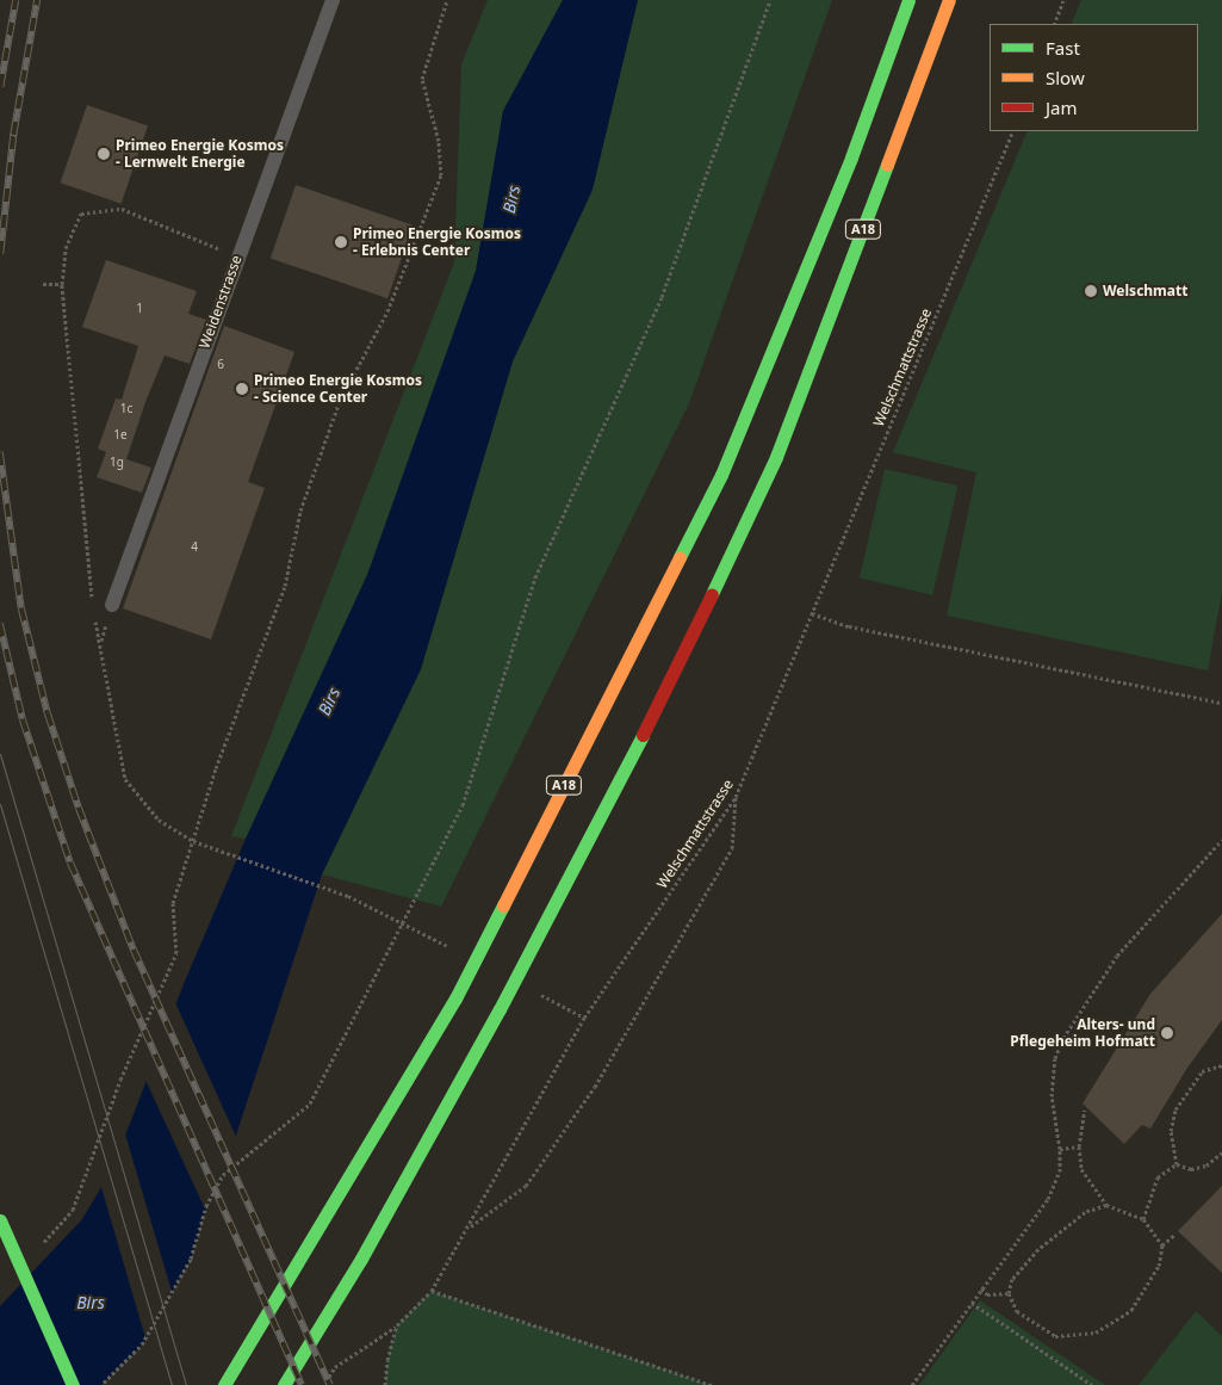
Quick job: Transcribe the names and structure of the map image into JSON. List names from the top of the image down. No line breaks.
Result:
{"streets":{"main road":["A18"],"lane":["Weidenstrasse"],"path":["Welschmattstrasse"]},"water":["Birs"],"places":["Primeo Energie Kosmos - Lernwelt Energie","Primeo Energie Kosmos - Erlebnis Center","Welschmatt","Primeo Energie Kosmos - Science Center","Alters- und Pflegeheim Hofmatt"],"house_numbers":["1","6","1c","1e","1g","4"],"legend":["Fast","Slow","Jam"]}
